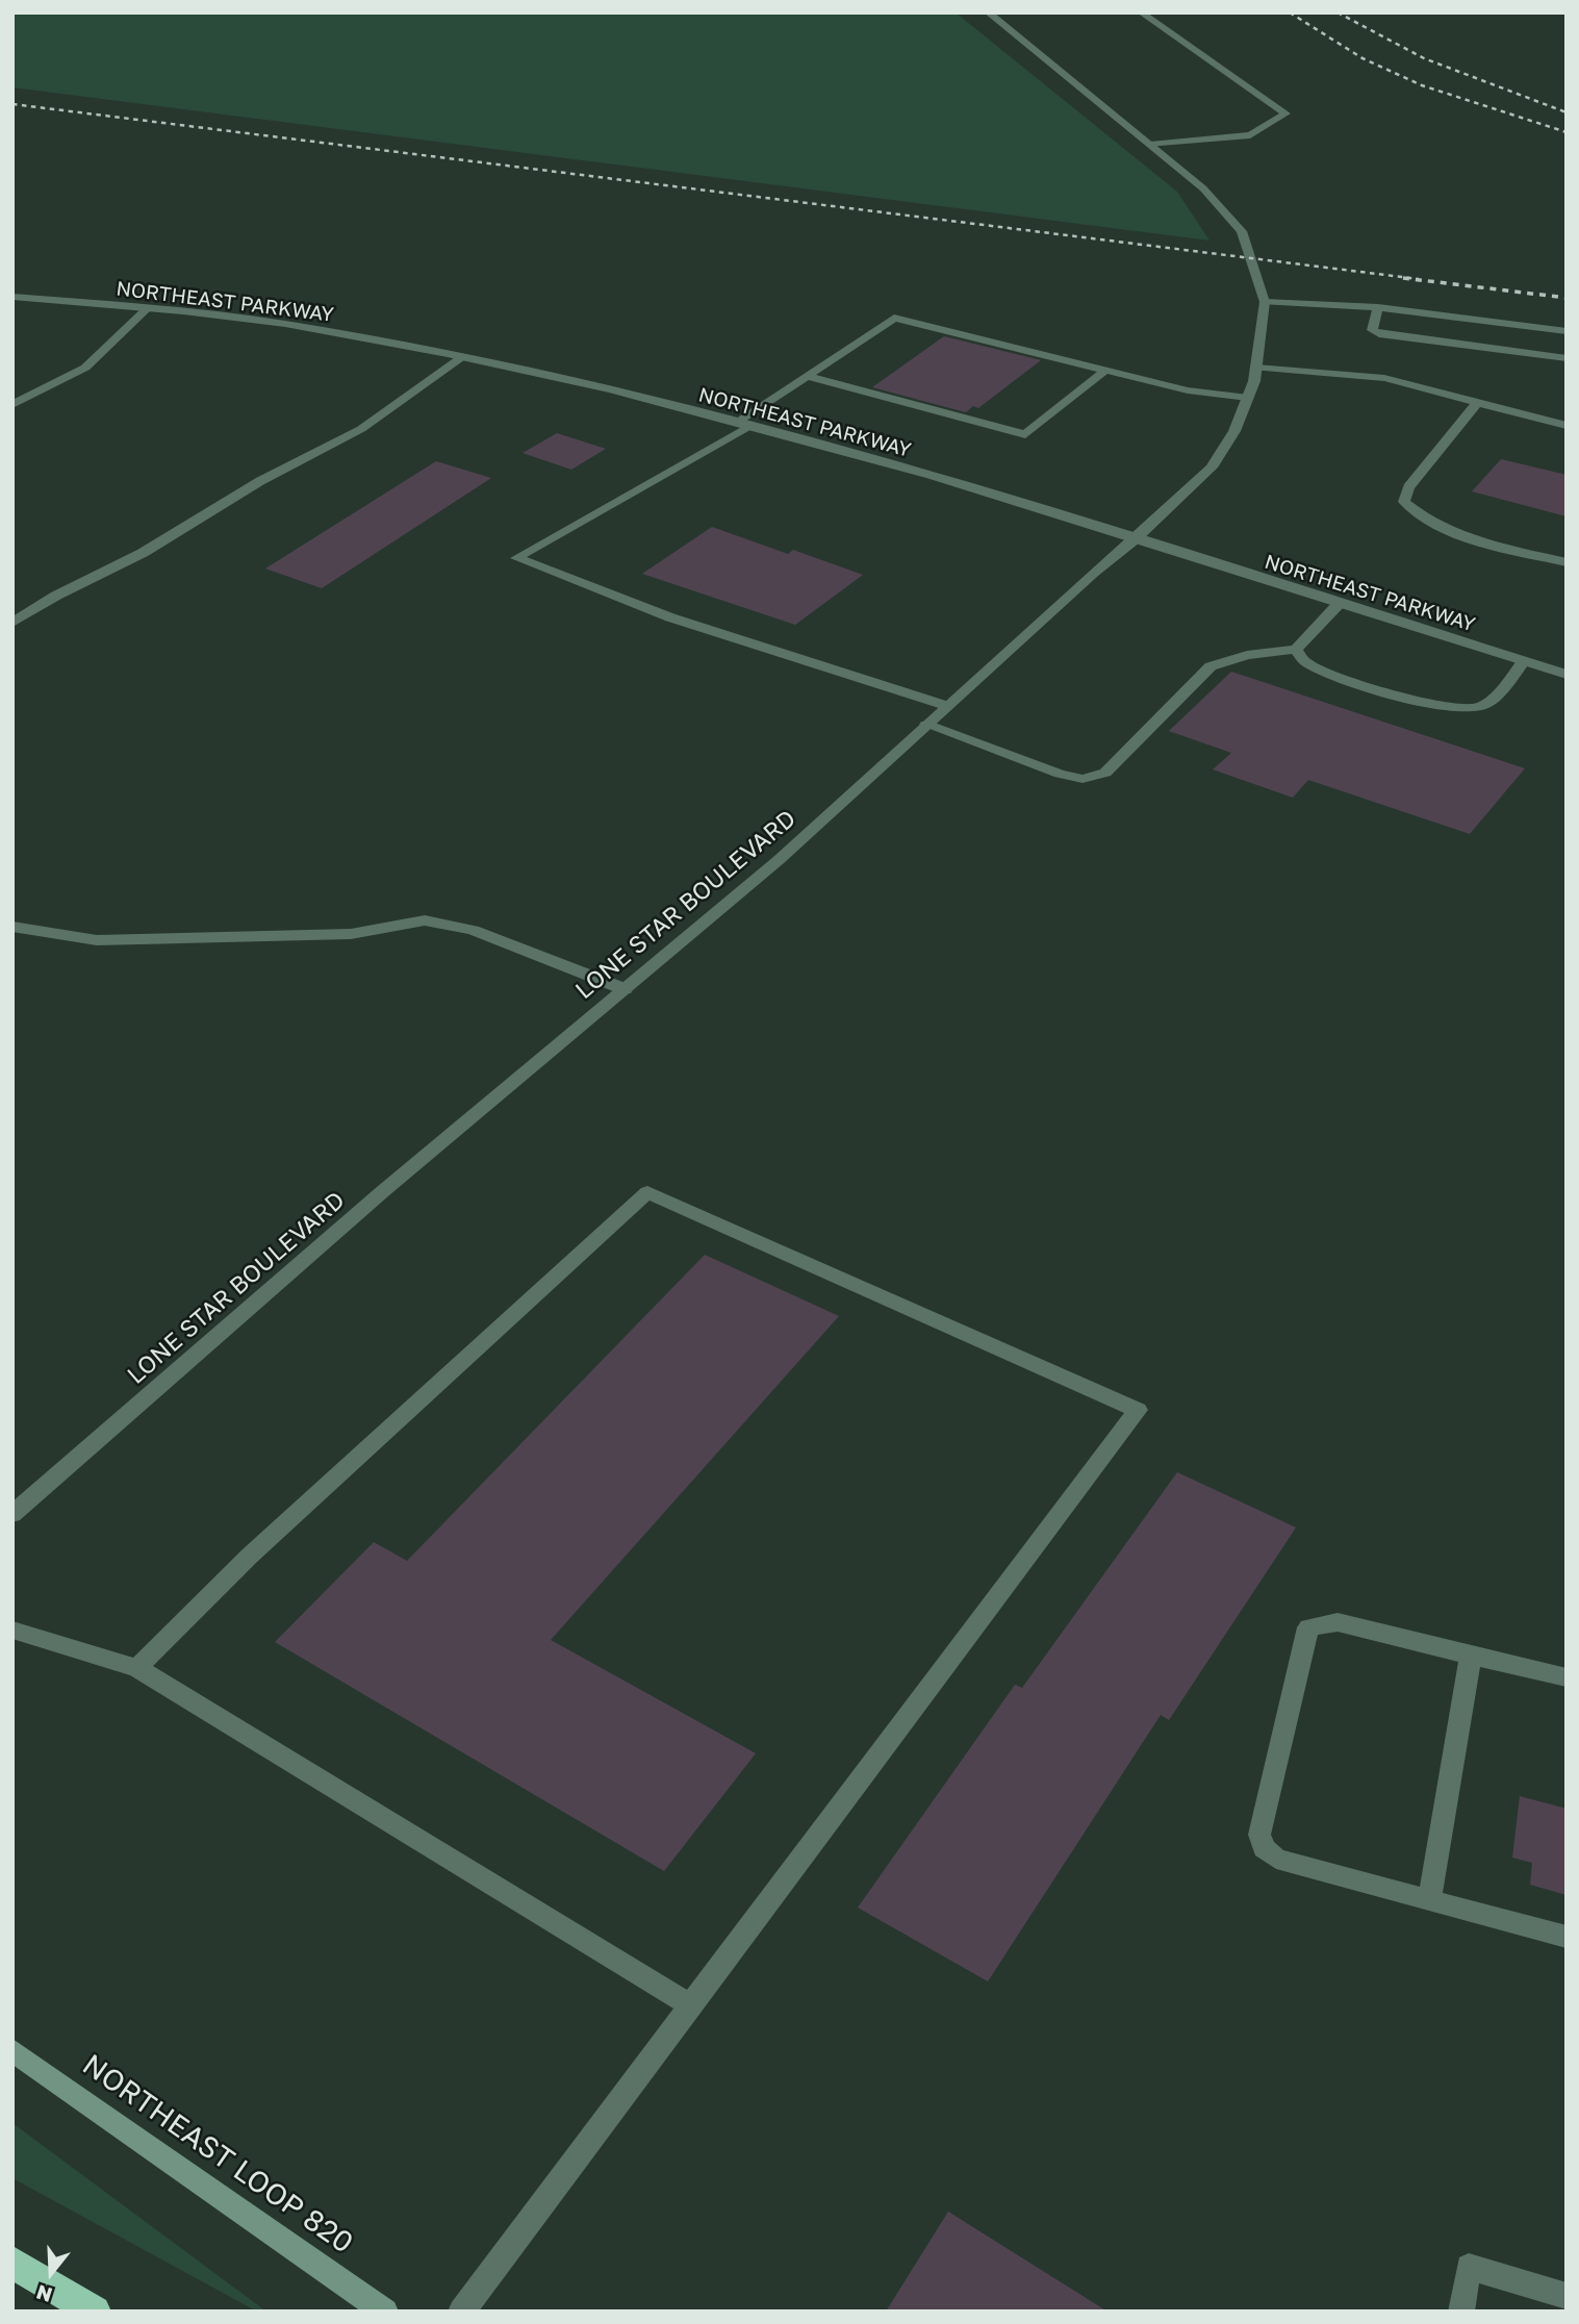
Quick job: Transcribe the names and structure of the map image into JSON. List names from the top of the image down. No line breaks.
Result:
{"streets":{"main road":["NORTHEAST LOOP 820"],"street":["NORTHEAST PARKWAY","LONE STAR BOULEVARD"]},"crossings":[["NORTHEAST PARKWAY","LONE STAR BOULEVARD"]],"north":"bottom"}
